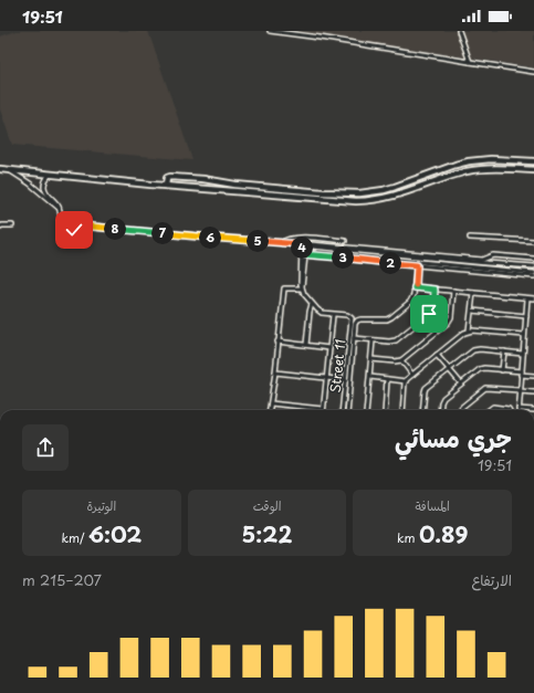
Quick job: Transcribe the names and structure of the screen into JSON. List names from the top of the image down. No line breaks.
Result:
{"streets":{"street":["Street 11"]},"page":{"status":"19:51","pins":["8","7","6","5","4","3","2"],"heading":["جري مسائي","19:51"],"stats":[["المسافة","0.89 km"],["الوقت","5:22"],["الوتيرة","6:02 /km"]],"chart":["الارتفاع","207–215 m"]}}
